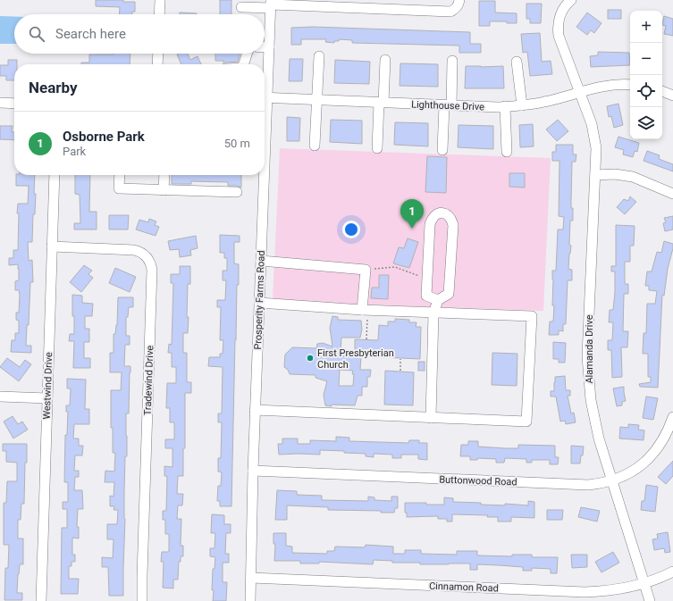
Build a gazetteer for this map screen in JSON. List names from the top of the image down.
{
  "streets": {
    "street": [
      "Lighthouse Drive",
      "Prosperity Farms Road",
      "Alamanda Drive",
      "Tradewind Drive",
      "Westwind Drive",
      "Buttonwood Road",
      "Cinnamon Road"
    ]
  },
  "crossings": [
    ["Lighthouse Drive", "Alamanda Drive"],
    ["Prosperity Farms Road", "Buttonwood Road"],
    ["Prosperity Farms Road", "Cinnamon Road"],
    ["Alamanda Drive", "Buttonwood Road"],
    ["Alamanda Drive", "Cinnamon Road"],
    ["Tradewind Drive", "Westwind Drive"]
  ],
  "places": ["First Presbyterian Church"],
  "page": {
    "map_buttons": ["+", "−"],
    "search": "Search here",
    "heading": "Nearby",
    "list": [
      {
        "mark": "1",
        "name": "Osborne Park",
        "note": "Park",
        "value": "50 m"
      }
    ],
    "pins": "1"
  }
}
